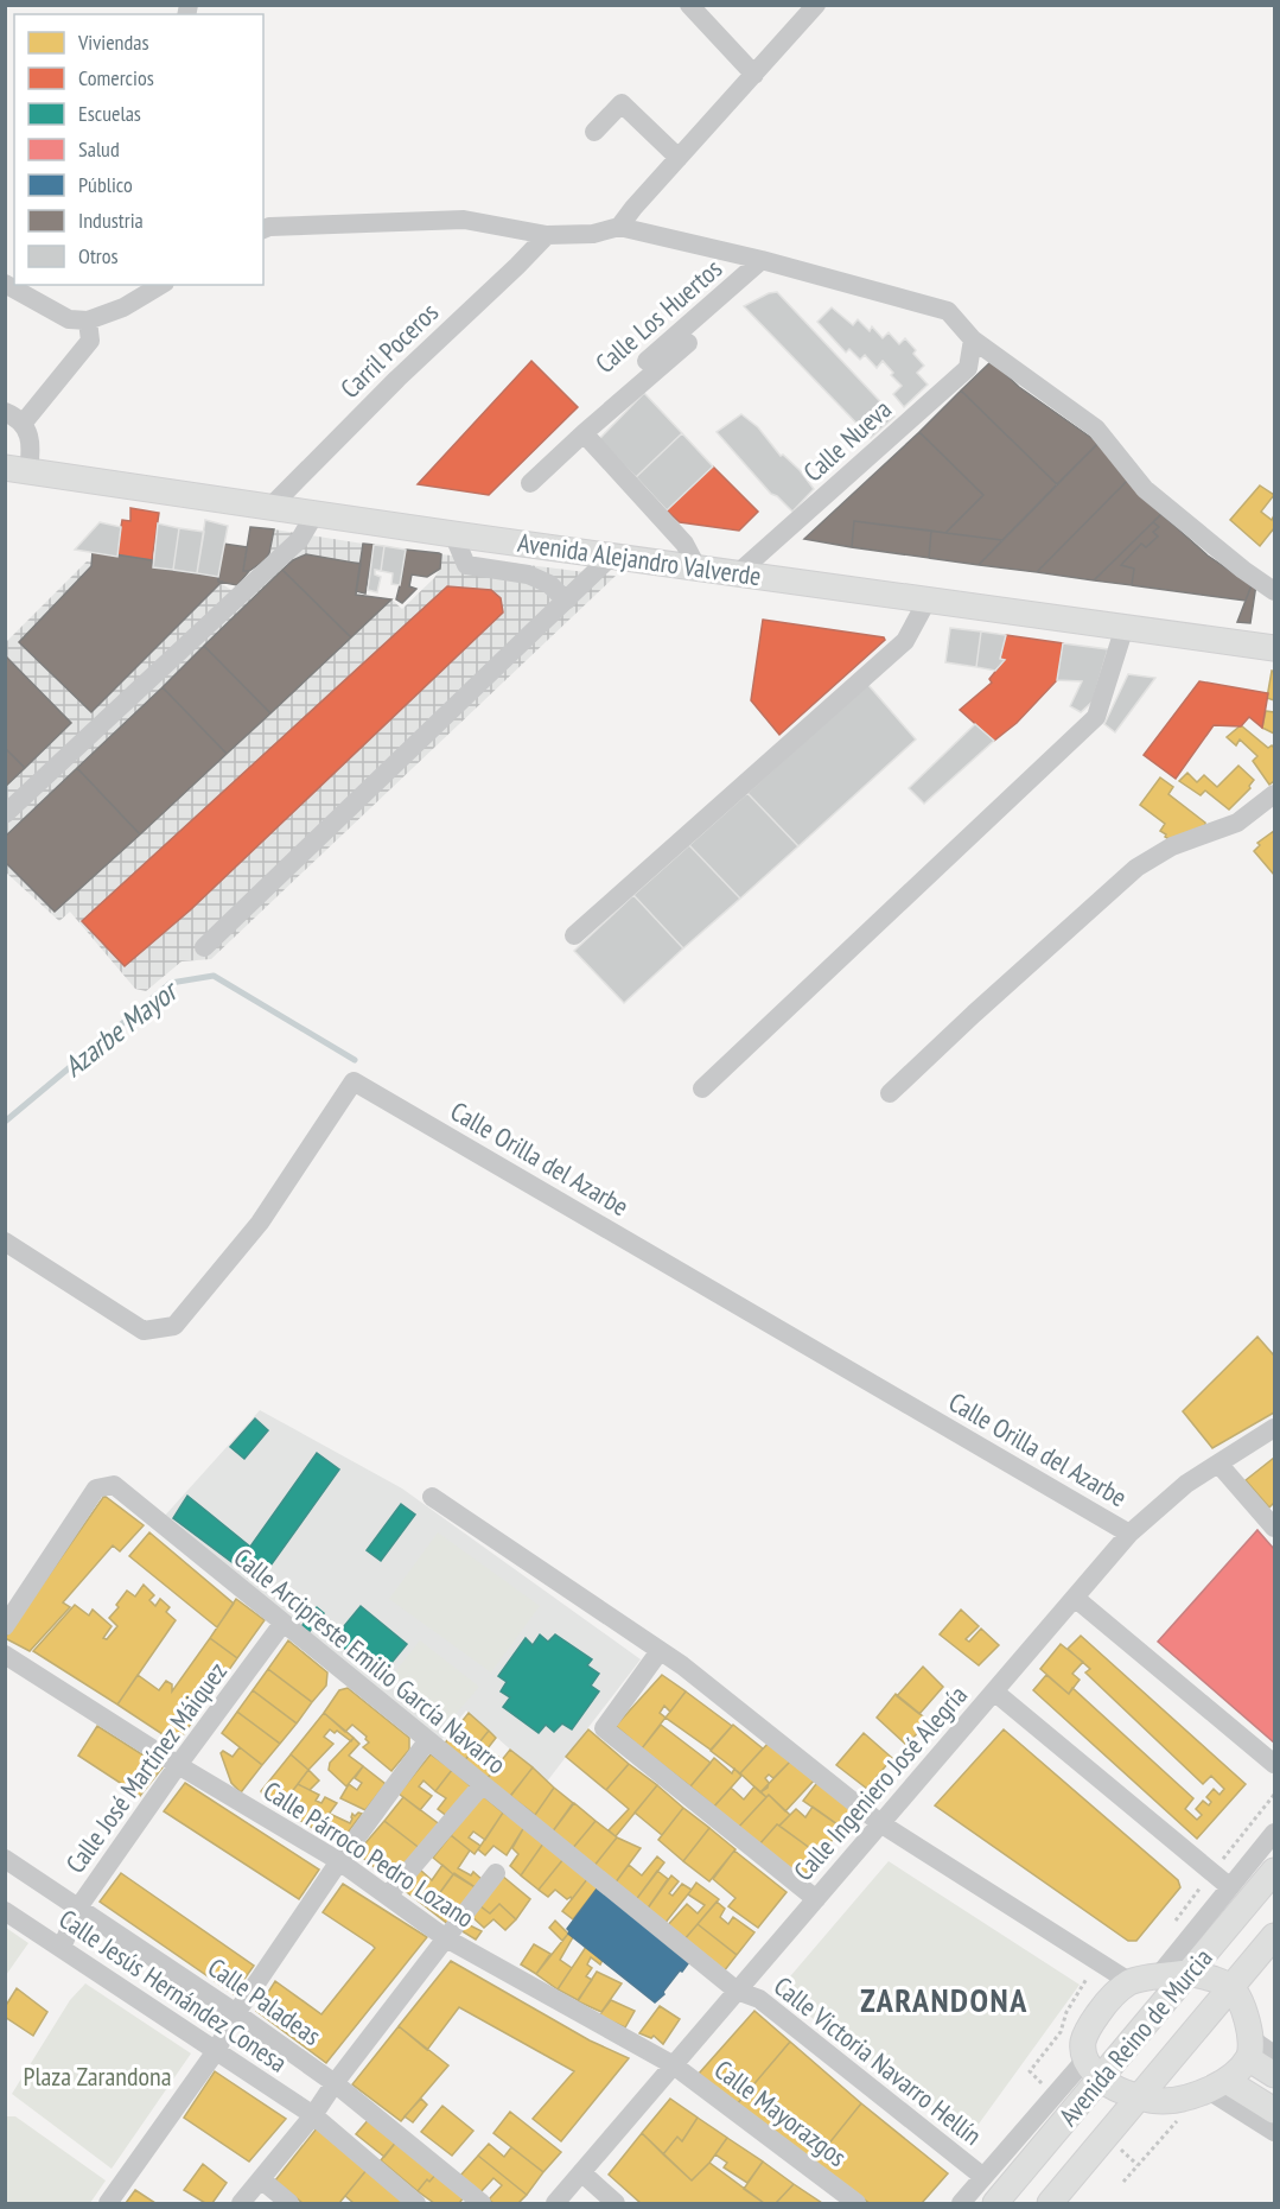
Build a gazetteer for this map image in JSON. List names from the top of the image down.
{
  "streets": {
    "main road": ["Avenida Alejandro Valverde", "Avenida Reino de Murcia"],
    "street": [
      "Calle Los Huertos",
      "Carril Poceros",
      "Calle Nueva",
      "Calle Orilla del Azarbe",
      "Calle Arcipreste Emilio García Navarro",
      "Calle José Martínez Máiquez",
      "Calle Ingeniero José Alegría",
      "Calle Párroco Pedro Lozano",
      "Calle Jesús Hernández Conesa",
      "Calle Paladeas",
      "Calle Victoria Navarro Hellín",
      "Calle Mayorazgos"
    ]
  },
  "crossings": [
    ["Carril Poceros", "Avenida Alejandro Valverde"],
    ["Calle Nueva", "Avenida Alejandro Valverde"],
    ["Calle Orilla del Azarbe", "Calle Ingeniero José Alegría"],
    ["Calle Arcipreste Emilio García Navarro", "Calle José Martínez Máiquez"],
    ["Calle Arcipreste Emilio García Navarro", "Calle Ingeniero José Alegría"],
    ["Calle Arcipreste Emilio García Navarro", "Calle Victoria Navarro Hellín"],
    ["Calle José Martínez Máiquez", "Calle Párroco Pedro Lozano"],
    ["Calle José Martínez Máiquez", "Calle Jesús Hernández Conesa"],
    ["Calle José Martínez Máiquez", "Calle Paladeas"],
    ["Calle Ingeniero José Alegría", "Calle Párroco Pedro Lozano"],
    ["Calle Ingeniero José Alegría", "Calle Victoria Navarro Hellín"],
    ["Calle Ingeniero José Alegría", "Calle Mayorazgos"],
    ["Calle Párroco Pedro Lozano", "Calle Mayorazgos"]
  ],
  "districts": ["ZARANDONA"],
  "water": ["Azarbe Mayor"],
  "parks": ["Plaza Zarandona"],
  "legend": [
    "Viviendas",
    "Comercios",
    "Escuelas",
    "Salud",
    "Público",
    "Industria",
    "Otros"
  ]
}
